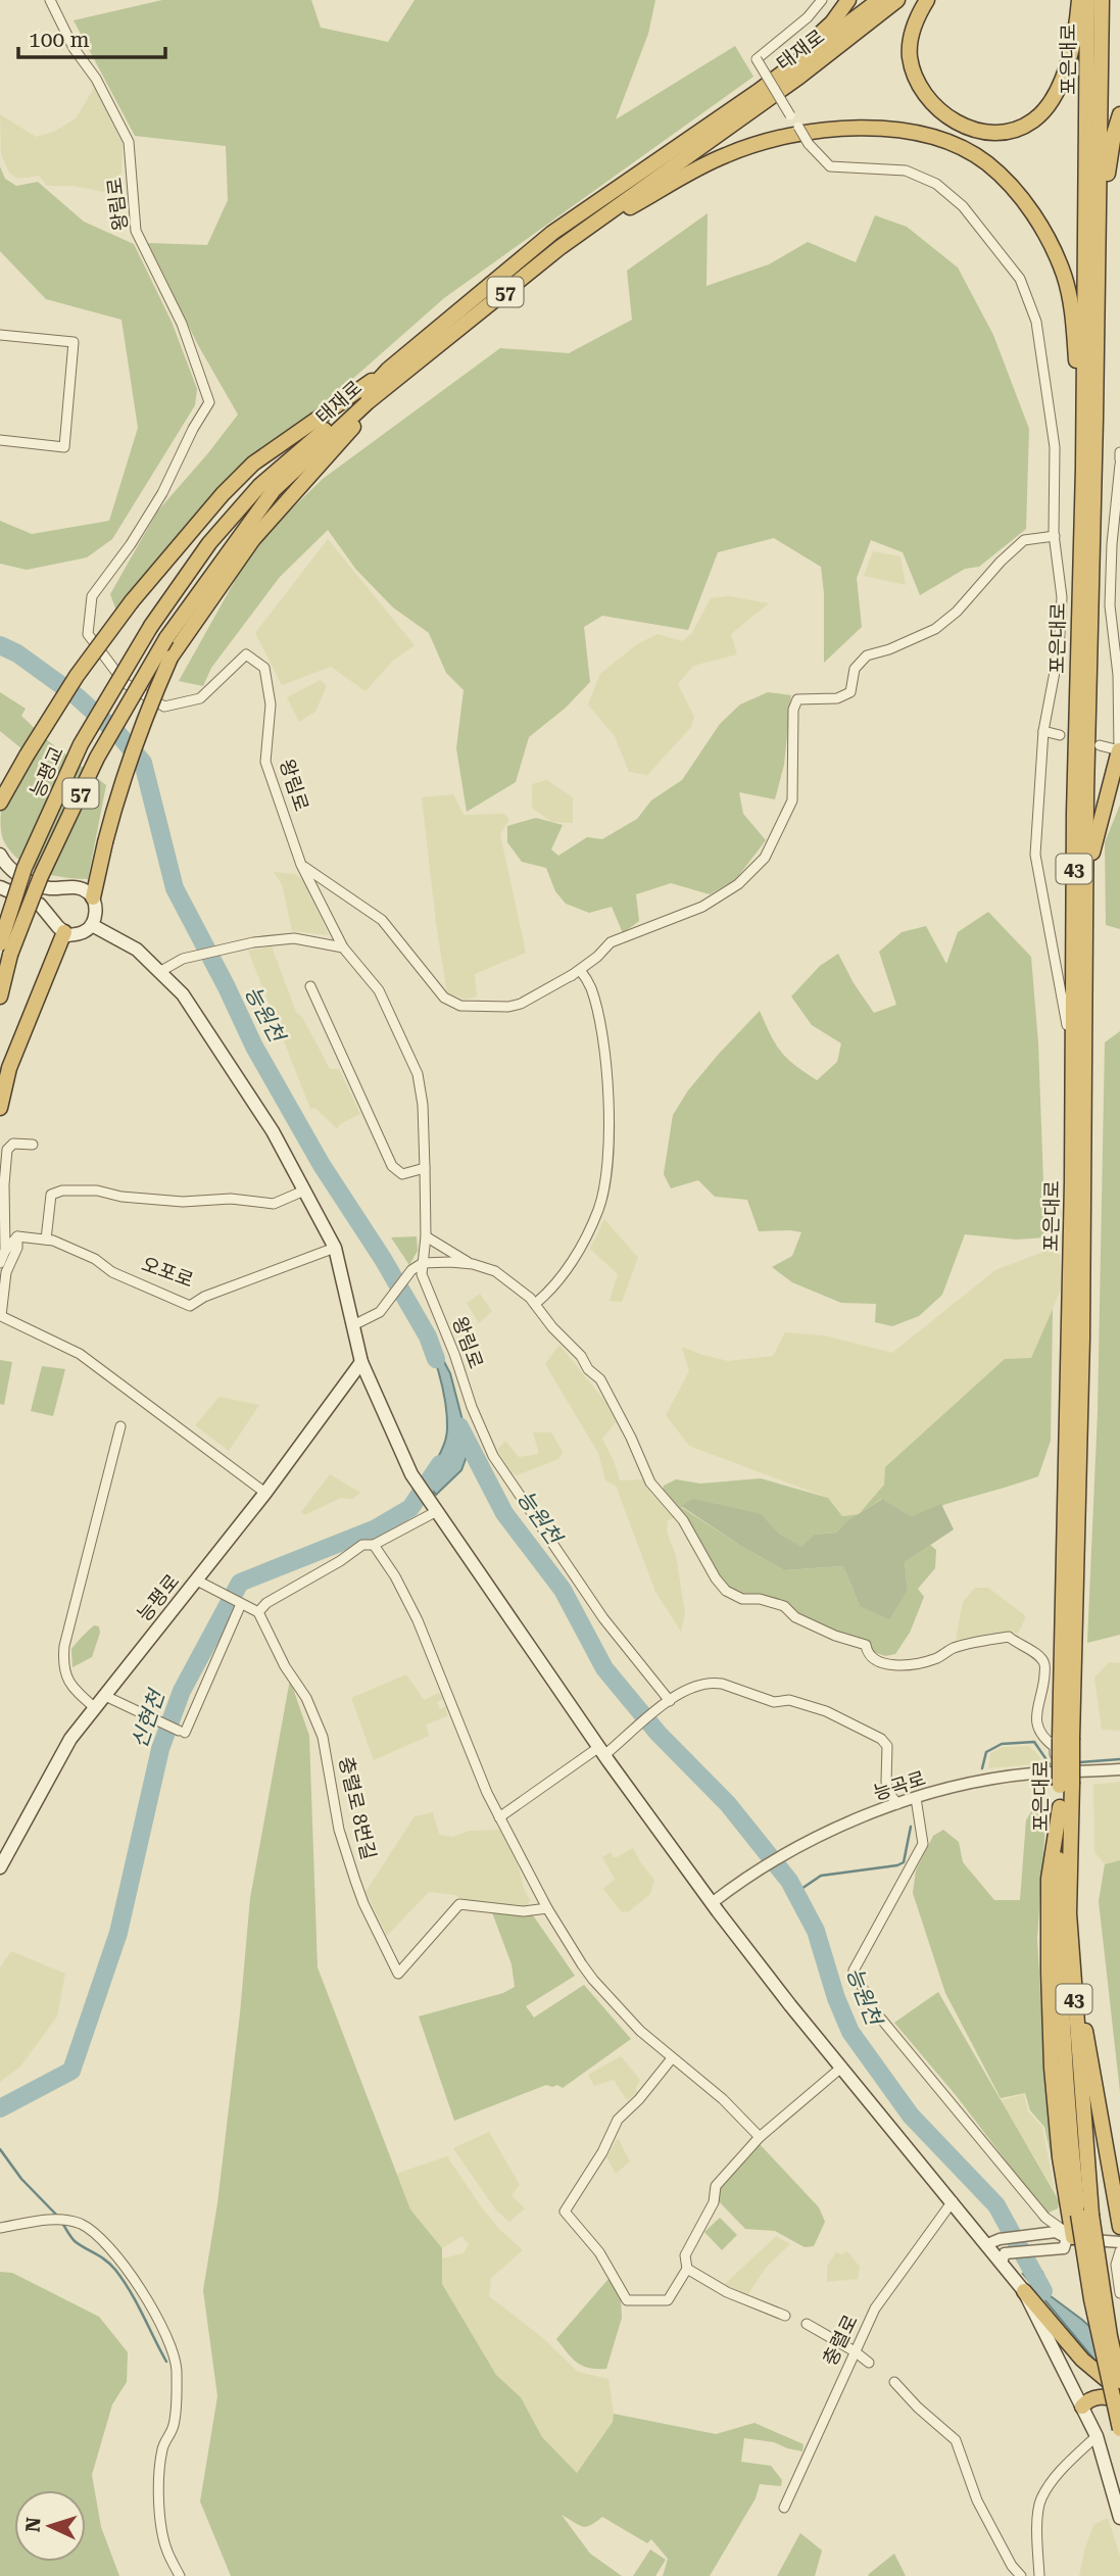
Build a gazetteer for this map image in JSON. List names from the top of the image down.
{
  "streets": {
    "highway": [
      "태재로",
      "포은대로",
      "57",
      "능평교",
      "43"
    ],
    "main road": ["능평로"],
    "street": [
      "왕림로",
      "오포로",
      "능곡로",
      "충렬로 8번길",
      "충렬로"
    ]
  },
  "crossings": [
    ["태재로", "57"],
    ["태재로", "능평교"],
    ["포은대로", "43"],
    ["포은대로", "능곡로"],
    ["43", "능곡로"]
  ],
  "water": ["능원천", "신현천"],
  "scale_bar": "100 m",
  "north": "left"
}
